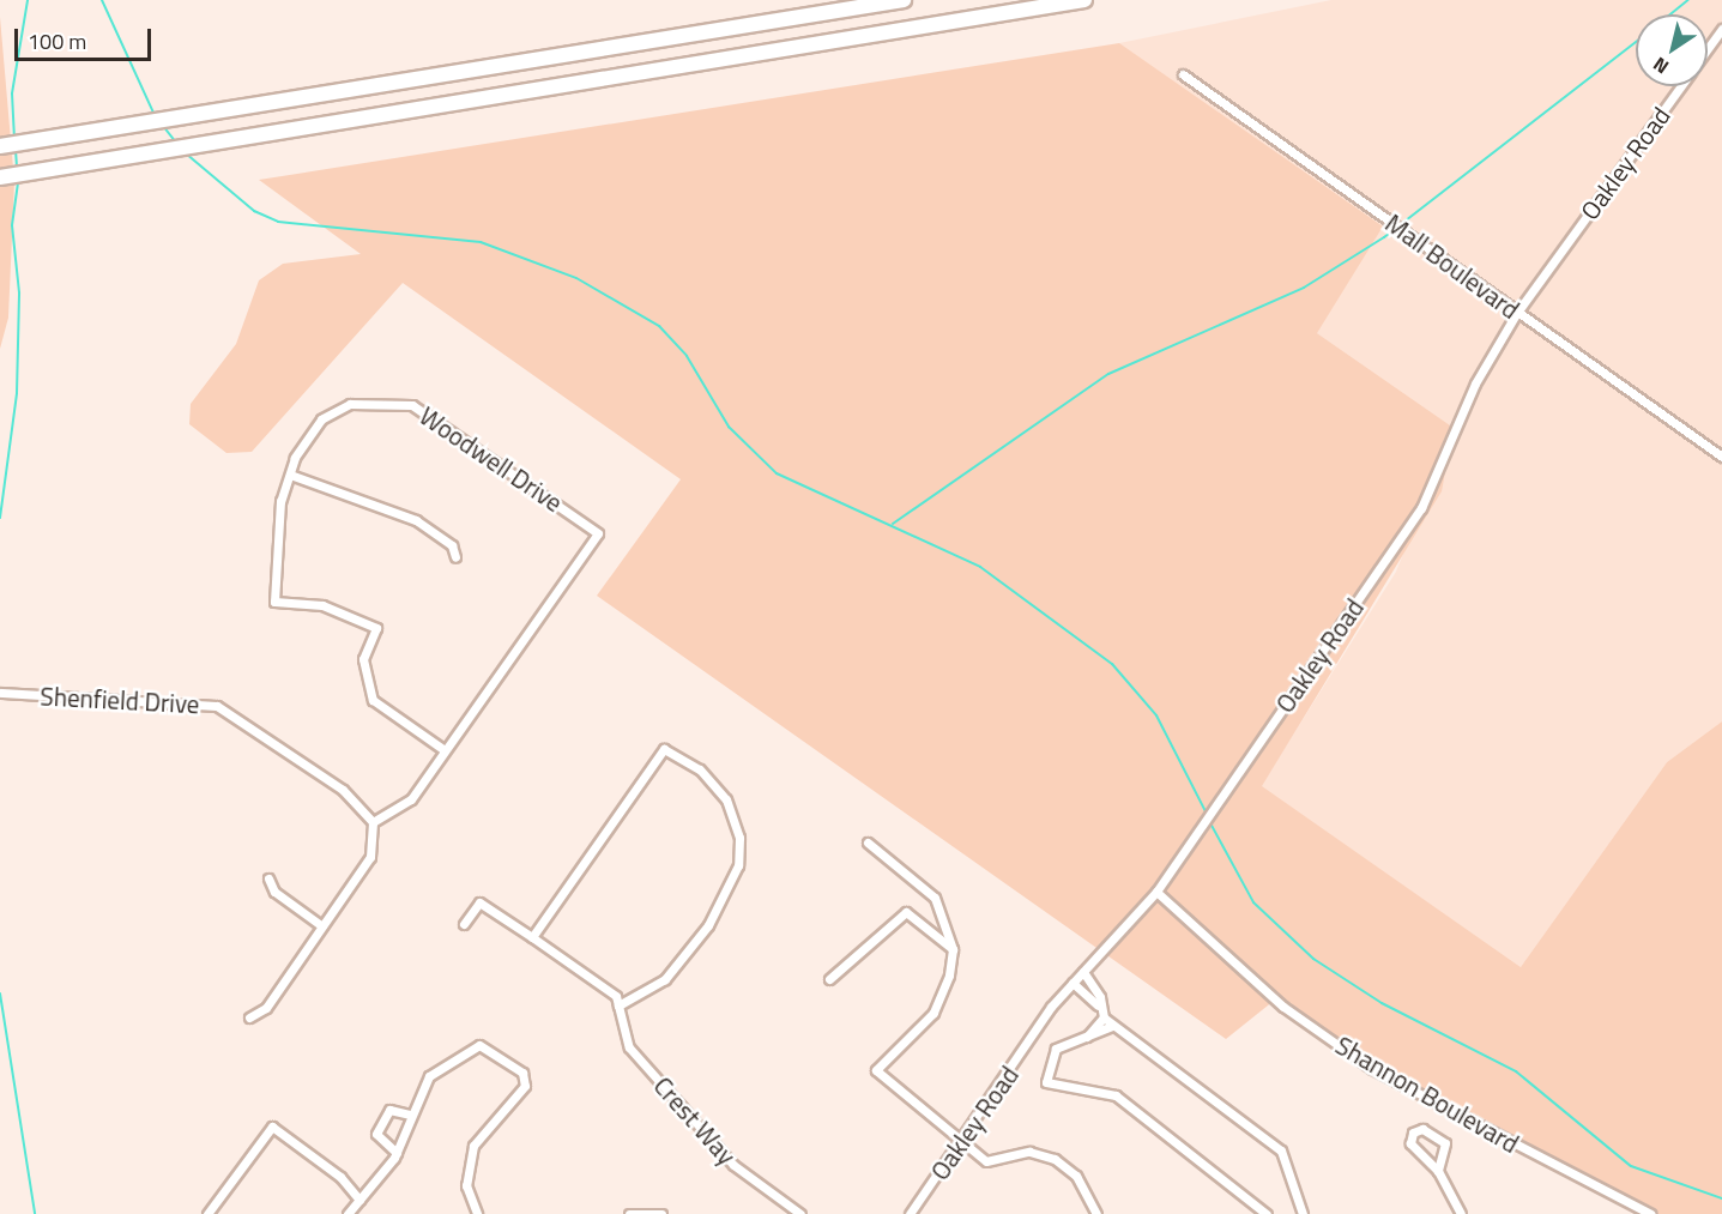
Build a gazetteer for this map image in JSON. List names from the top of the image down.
{
  "streets": {
    "street": [
      "Oakley Road",
      "Mall Boulevard",
      "Woodwell Drive",
      "Shenfield Drive",
      "Shannon Boulevard",
      "Crest Way"
    ]
  },
  "crossings": [
    ["Oakley Road", "Mall Boulevard"],
    ["Oakley Road", "Shannon Boulevard"],
    ["Woodwell Drive", "Shenfield Drive"]
  ],
  "scale_bar": "100 m",
  "north": "bottom left"
}
